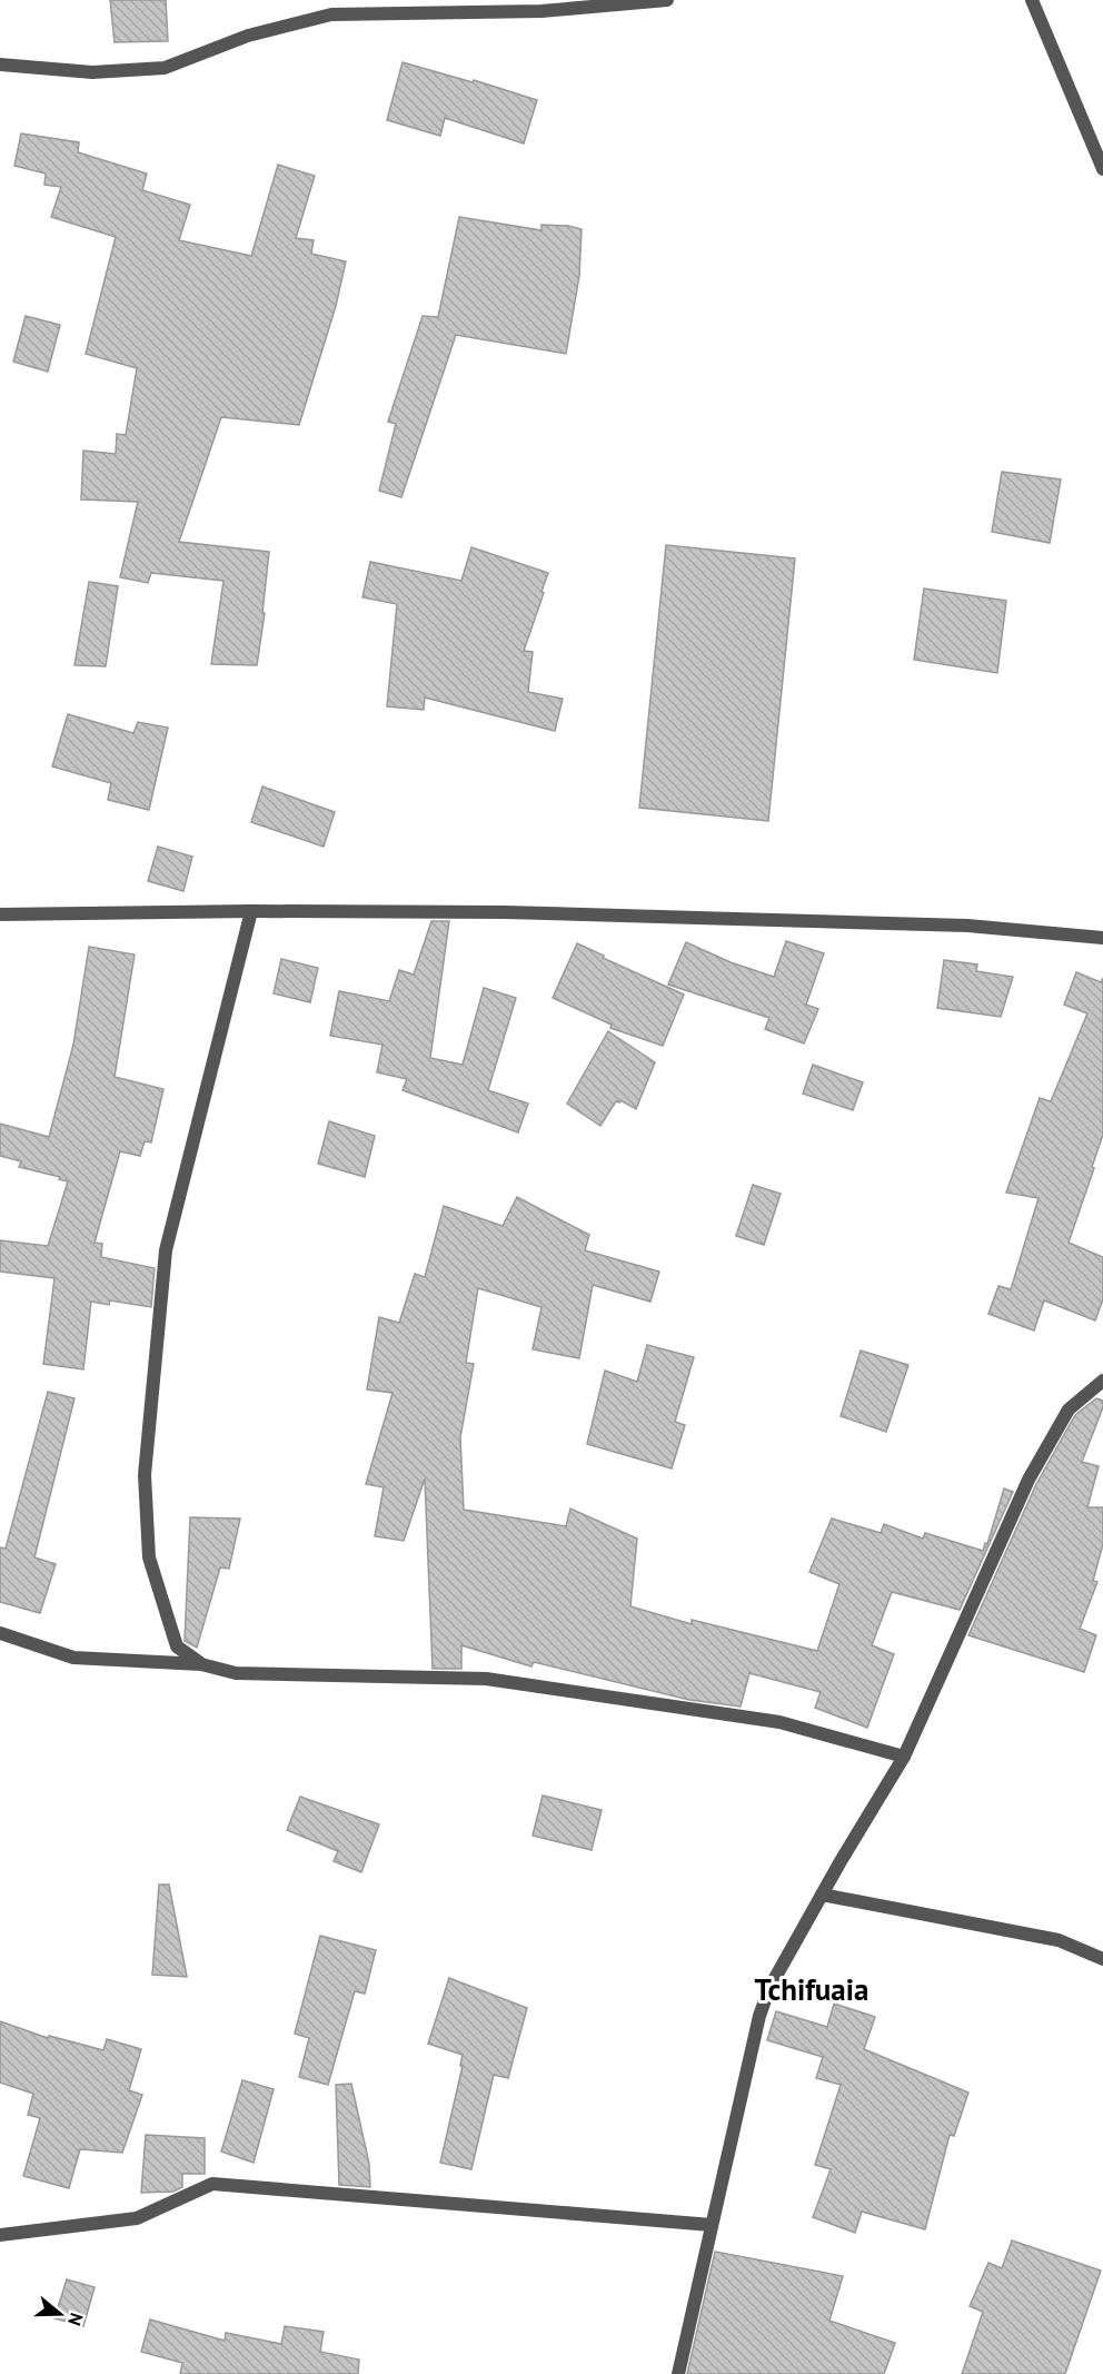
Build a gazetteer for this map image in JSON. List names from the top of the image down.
{
  "districts": ["Tchifuaia"],
  "north": "right"
}
